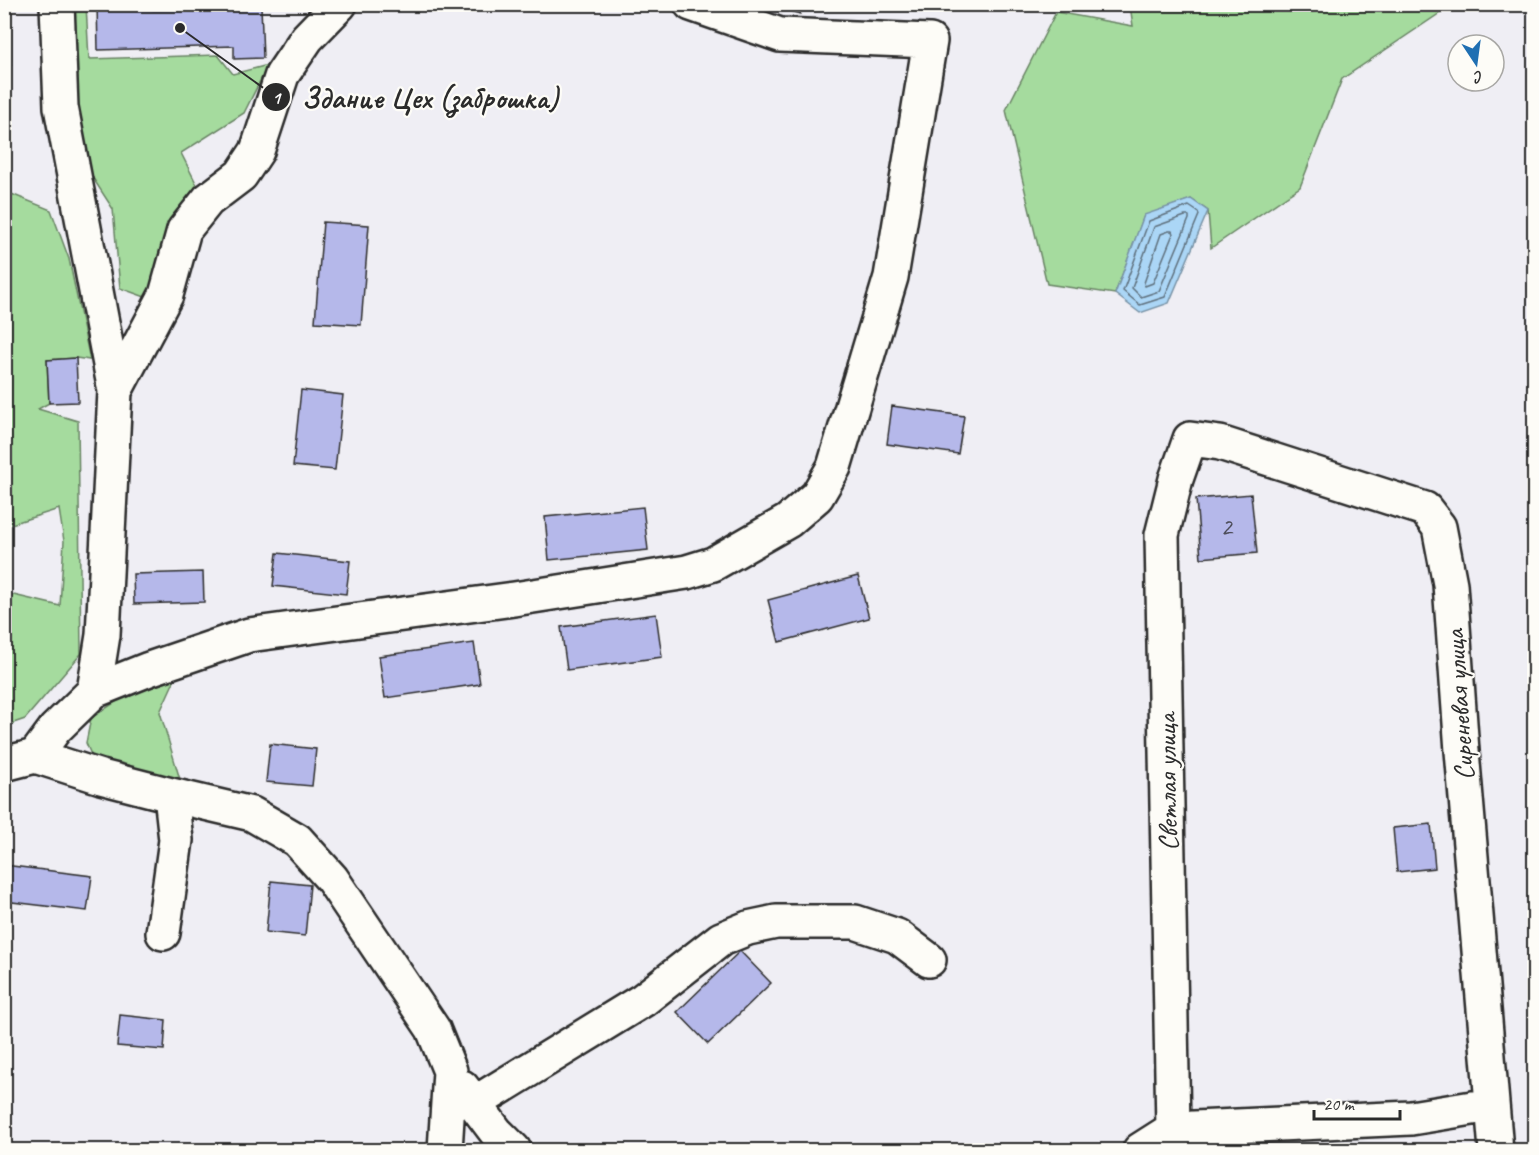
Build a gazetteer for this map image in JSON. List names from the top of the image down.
{
  "streets": {
    "street": ["Сиреневая улица", "Светлая улица"]
  },
  "crossings": [
    ["Сиреневая улица", "Светлая улица"]
  ],
  "places": ["Здание Цех (заброшка)"],
  "house_numbers": ["2"],
  "scale_bar": "20 m",
  "north": "bottom"
}
